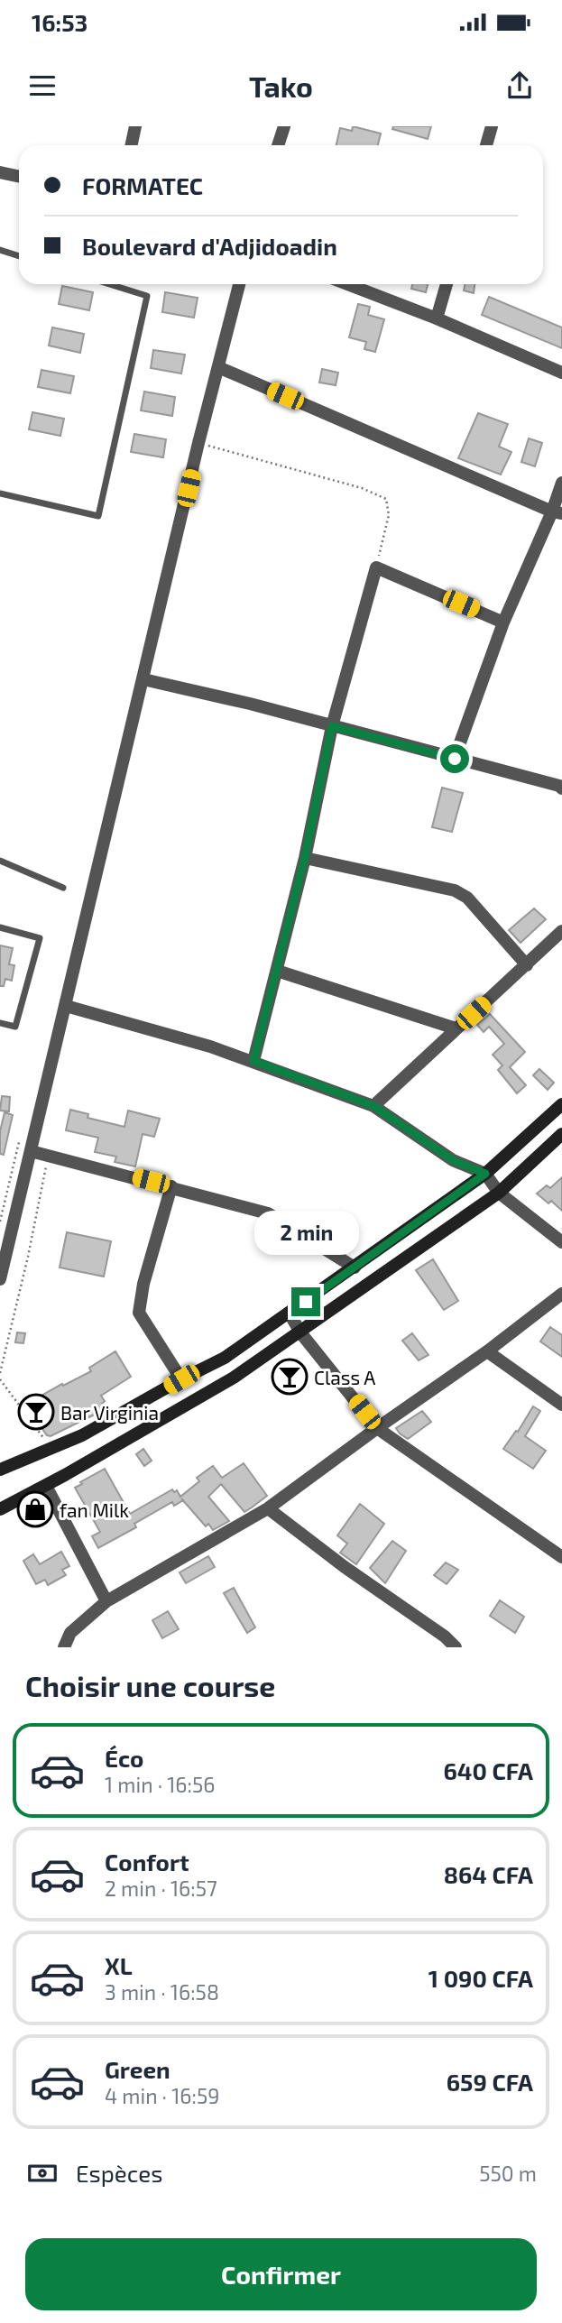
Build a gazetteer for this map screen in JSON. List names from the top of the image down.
{
  "places": {
    "bar": ["Class A", "Bar Virginia"],
    "shop": ["fan Milk"]
  },
  "page": {
    "status": "16:53",
    "header": "Tako",
    "banner": ["FORMATEC", "Boulevard d'Adjidoadin"],
    "bubble": "2 min",
    "heading": "Choisir une course",
    "list": [
      {
        "name": "Éco",
        "note": "1 min · 16:56",
        "value": "640 CFA"
      },
      {
        "name": "Confort",
        "note": "2 min · 16:57",
        "value": "864 CFA"
      },
      {
        "name": "XL",
        "note": "3 min · 16:58",
        "value": "1 090 CFA"
      },
      {
        "name": "Green",
        "note": "4 min · 16:59",
        "value": "659 CFA"
      }
    ],
    "pay": ["Espèces", "550 m"],
    "buttons": "Confirmer"
  }
}
